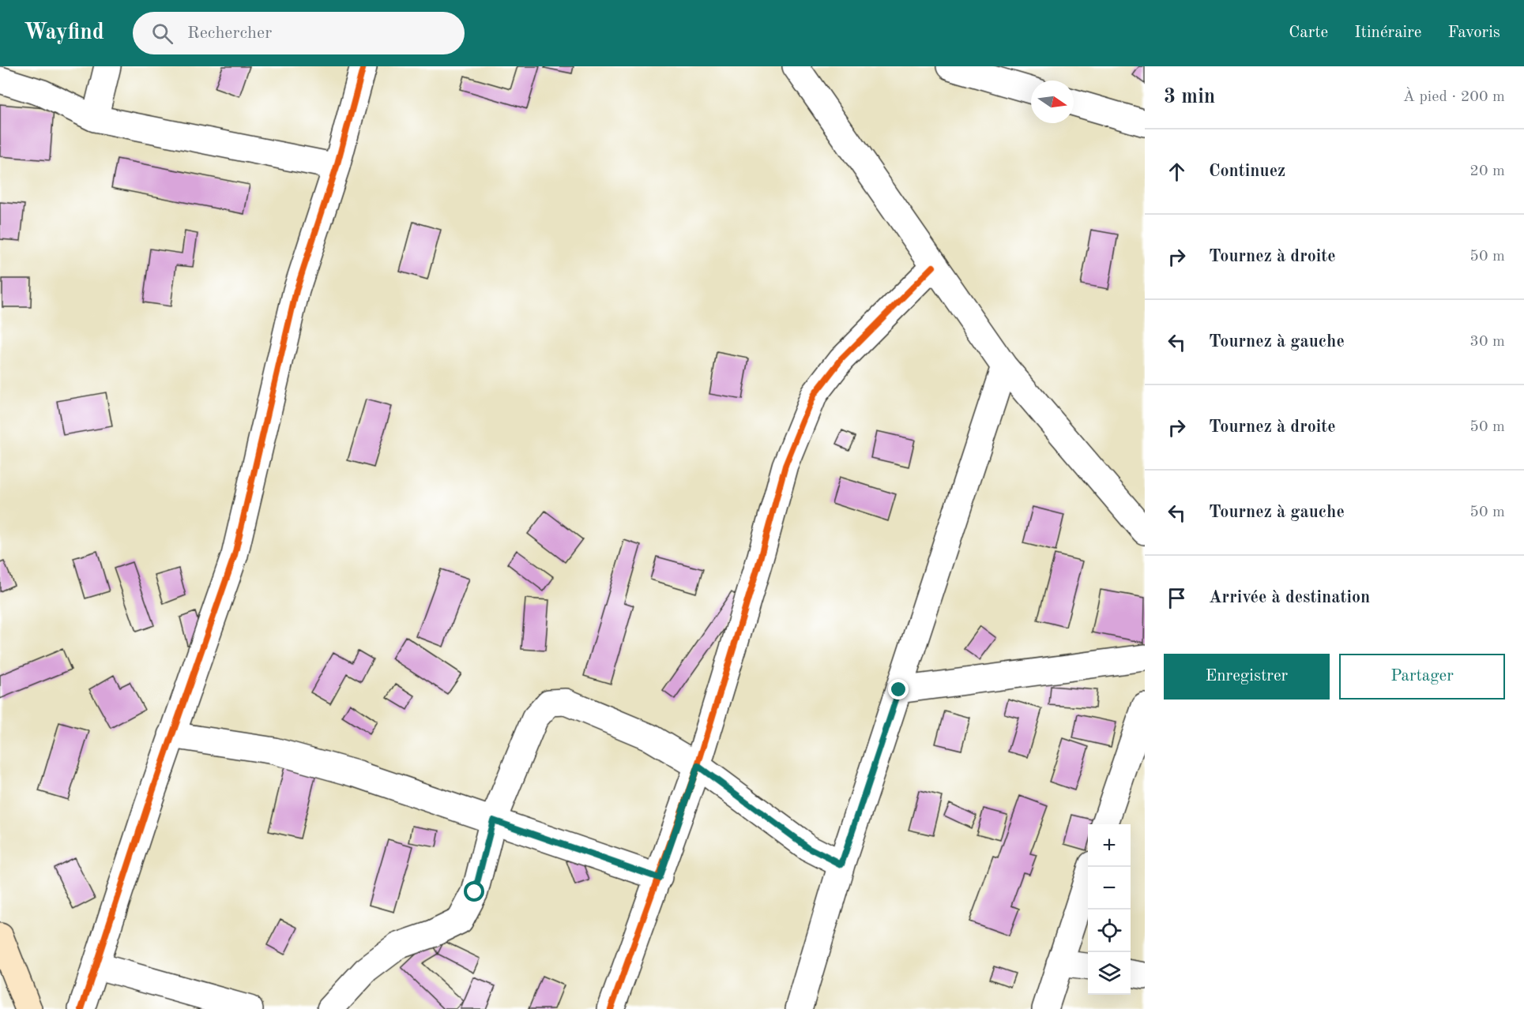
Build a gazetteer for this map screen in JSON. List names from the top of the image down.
{
  "north": "right",
  "page": {
    "header": "Wayfind",
    "search": "Rechercher",
    "nav": ["Carte", "Itinéraire", "Favoris"],
    "heading": ["3 min", "À pied · 200 m"],
    "list": [
      ["Continuez", "20 m"],
      ["Tournez à droite", "50 m"],
      ["Tournez à gauche", "30 m"],
      ["Tournez à droite", "50 m"],
      ["Tournez à gauche", "50 m"],
      "Arrivée à destination"
    ],
    "buttons": ["Enregistrer", "Partager"],
    "map_buttons": ["+", "−"]
  }
}
